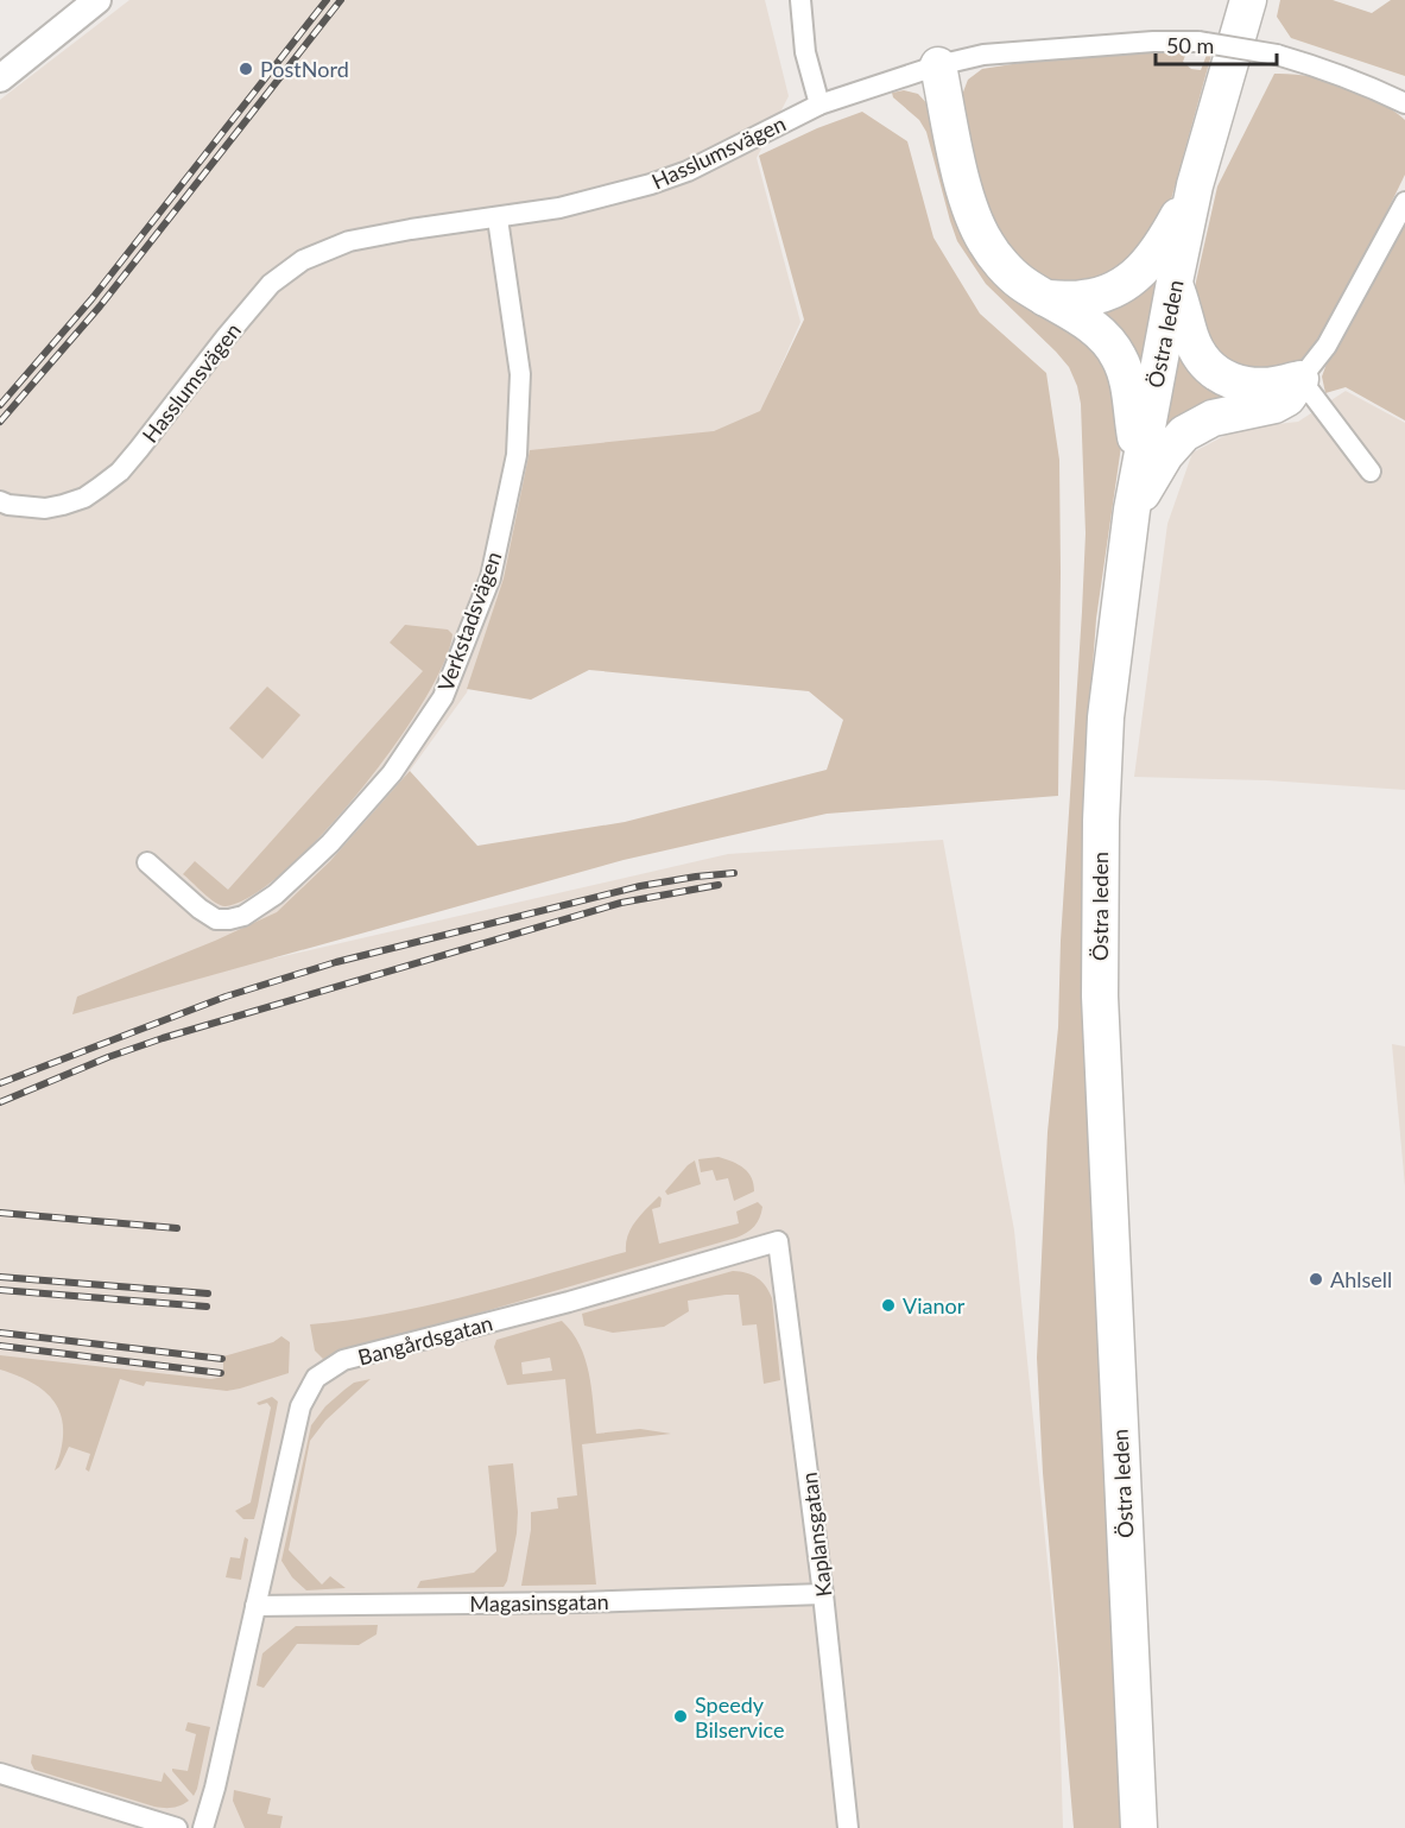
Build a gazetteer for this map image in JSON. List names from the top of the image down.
{
  "streets": {
    "highway": ["Östra leden"],
    "street": [
      "Hasslumsvägen",
      "Verkstadsvägen",
      "Bangårdsgatan",
      "Kaplansgatan",
      "Magasinsgatan"
    ]
  },
  "crossings": [
    ["Hasslumsvägen", "Verkstadsvägen"],
    ["Bangårdsgatan", "Kaplansgatan"],
    ["Bangårdsgatan", "Magasinsgatan"],
    ["Kaplansgatan", "Magasinsgatan"]
  ],
  "places": [
    "PostNord",
    "Ahlsell",
    "Vianor",
    "Speedy Bilservice"
  ],
  "scale_bar": "50 m"
}
